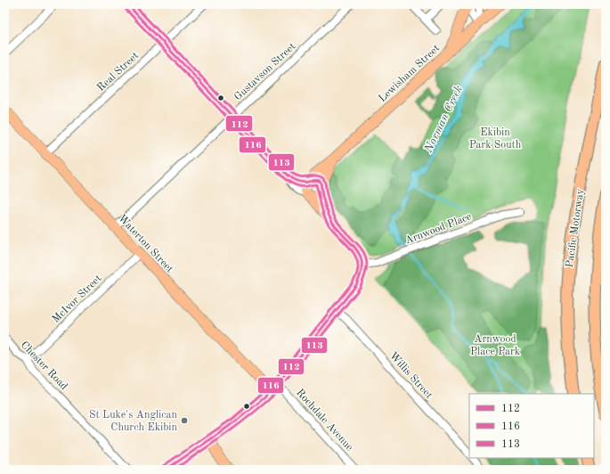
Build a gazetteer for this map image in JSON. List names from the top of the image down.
{
  "streets": {
    "highway": ["Pacific Motorway"],
    "main road": ["Lewisham Street", "Waterton Street"],
    "street": [
      "Real Street",
      "Gustavson Street",
      "Arnwood Place",
      "McIvor Street",
      "Chester Road",
      "Willis Street",
      "Rochdale Avenue"
    ]
  },
  "crossings": [
    ["Real Street", "Waterton Street"],
    ["Gustavson Street", "Waterton Street"],
    ["Waterton Street", "McIvor Street"],
    ["Waterton Street", "Rochdale Avenue"],
    ["McIvor Street", "Chester Road"]
  ],
  "water": ["Norman Creek"],
  "parks": ["Ekibin Park South", "Arnwood Place Park"],
  "places": ["St Luke's Anglican Church Ekibin"],
  "lines": ["transit line 112", "transit line 113", "transit line 116"],
  "legend": ["112", "116", "113"]
}
